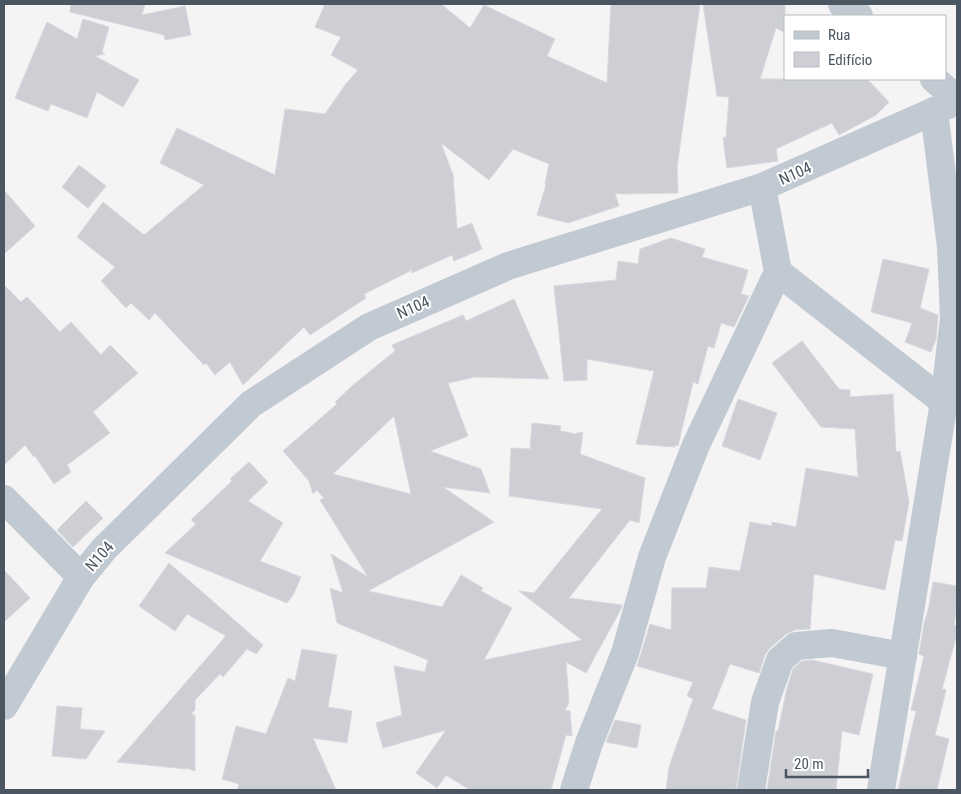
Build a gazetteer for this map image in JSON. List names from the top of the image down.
{
  "streets": {
    "street": ["N104"]
  },
  "legend": ["Rua", "Edifício"],
  "scale_bar": "20 m"
}
